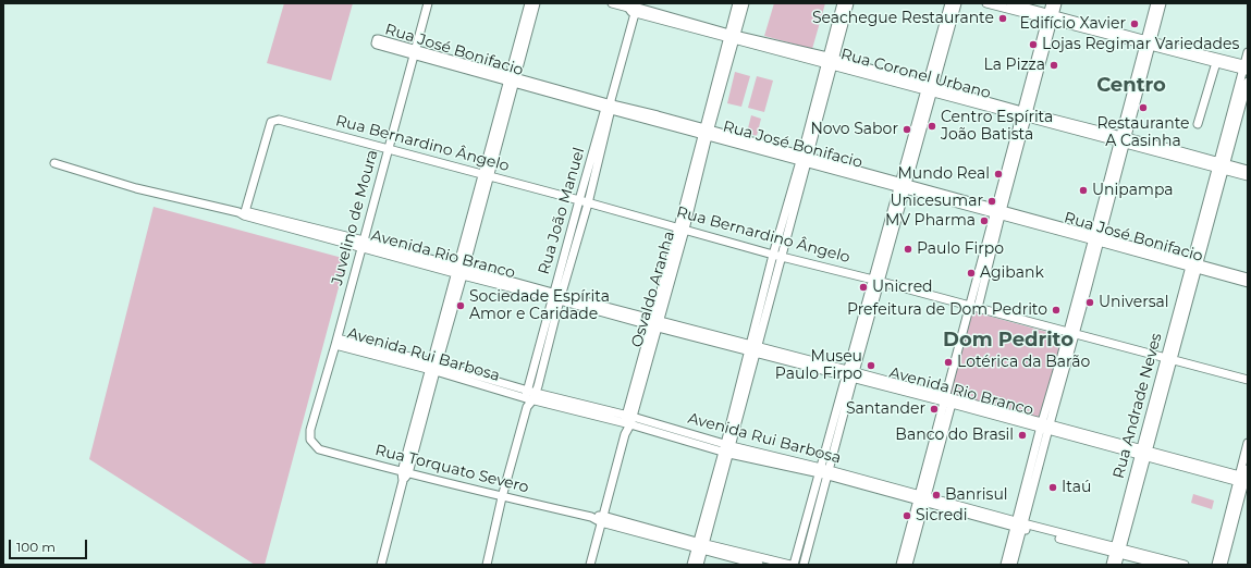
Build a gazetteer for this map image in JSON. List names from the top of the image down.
{
  "streets": {
    "street": [
      "Rua José Bonifacio",
      "Rua Coronel Urbano",
      "Rua Bernardino Ângelo",
      "Rua João Manuel",
      "Juvelino de Moura",
      "Avenida Rio Branco",
      "Osvaldo Aranha",
      "Avenida Rui Barbosa",
      "Rua Andrade Neves",
      "Rua Torquato Severo"
    ]
  },
  "crossings": [
    ["Rua José Bonifacio", "Rua João Manuel"],
    ["Rua José Bonifacio", "Juvelino de Moura"],
    ["Rua José Bonifacio", "Osvaldo Aranha"],
    ["Rua José Bonifacio", "Rua Andrade Neves"],
    ["Rua Coronel Urbano", "Rua João Manuel"],
    ["Rua Coronel Urbano", "Osvaldo Aranha"],
    ["Rua Coronel Urbano", "Rua Andrade Neves"],
    ["Rua Bernardino Ângelo", "Rua João Manuel"],
    ["Rua Bernardino Ângelo", "Juvelino de Moura"],
    ["Rua Bernardino Ângelo", "Avenida Rio Branco"],
    ["Rua Bernardino Ângelo", "Osvaldo Aranha"],
    ["Rua Bernardino Ângelo", "Rua Andrade Neves"],
    ["Rua João Manuel", "Avenida Rio Branco"],
    ["Rua João Manuel", "Avenida Rui Barbosa"],
    ["Rua João Manuel", "Rua Torquato Severo"],
    ["Juvelino de Moura", "Avenida Rio Branco"],
    ["Juvelino de Moura", "Avenida Rui Barbosa"],
    ["Juvelino de Moura", "Rua Torquato Severo"],
    ["Avenida Rio Branco", "Osvaldo Aranha"],
    ["Avenida Rio Branco", "Rua Andrade Neves"],
    ["Osvaldo Aranha", "Avenida Rui Barbosa"],
    ["Osvaldo Aranha", "Rua Torquato Severo"],
    ["Avenida Rui Barbosa", "Rua Andrade Neves"]
  ],
  "districts": ["Centro", "Dom Pedrito"],
  "places": [
    "Seachegue Restaurante",
    "Edifício Xavier",
    "Lojas Regimar Variedades",
    "La Pizza",
    "Restaurante A Casinha",
    "Centro Espírita João Batista",
    "Novo Sabor",
    "Mundo Real",
    "Unipampa",
    "Unicesumar",
    "MV Pharma",
    "Paulo Firpo",
    "Agibank",
    "Unicred",
    "Universal",
    "Sociedade Espírita Amor e Caridade",
    "Prefeitura de Dom Pedrito",
    "Lotérica da Barão",
    "Museu Paulo Firpo",
    "Santander",
    "Banco do Brasil",
    "Itaú",
    "Banrisul",
    "Sicredi"
  ],
  "scale_bar": "100 m"
}
